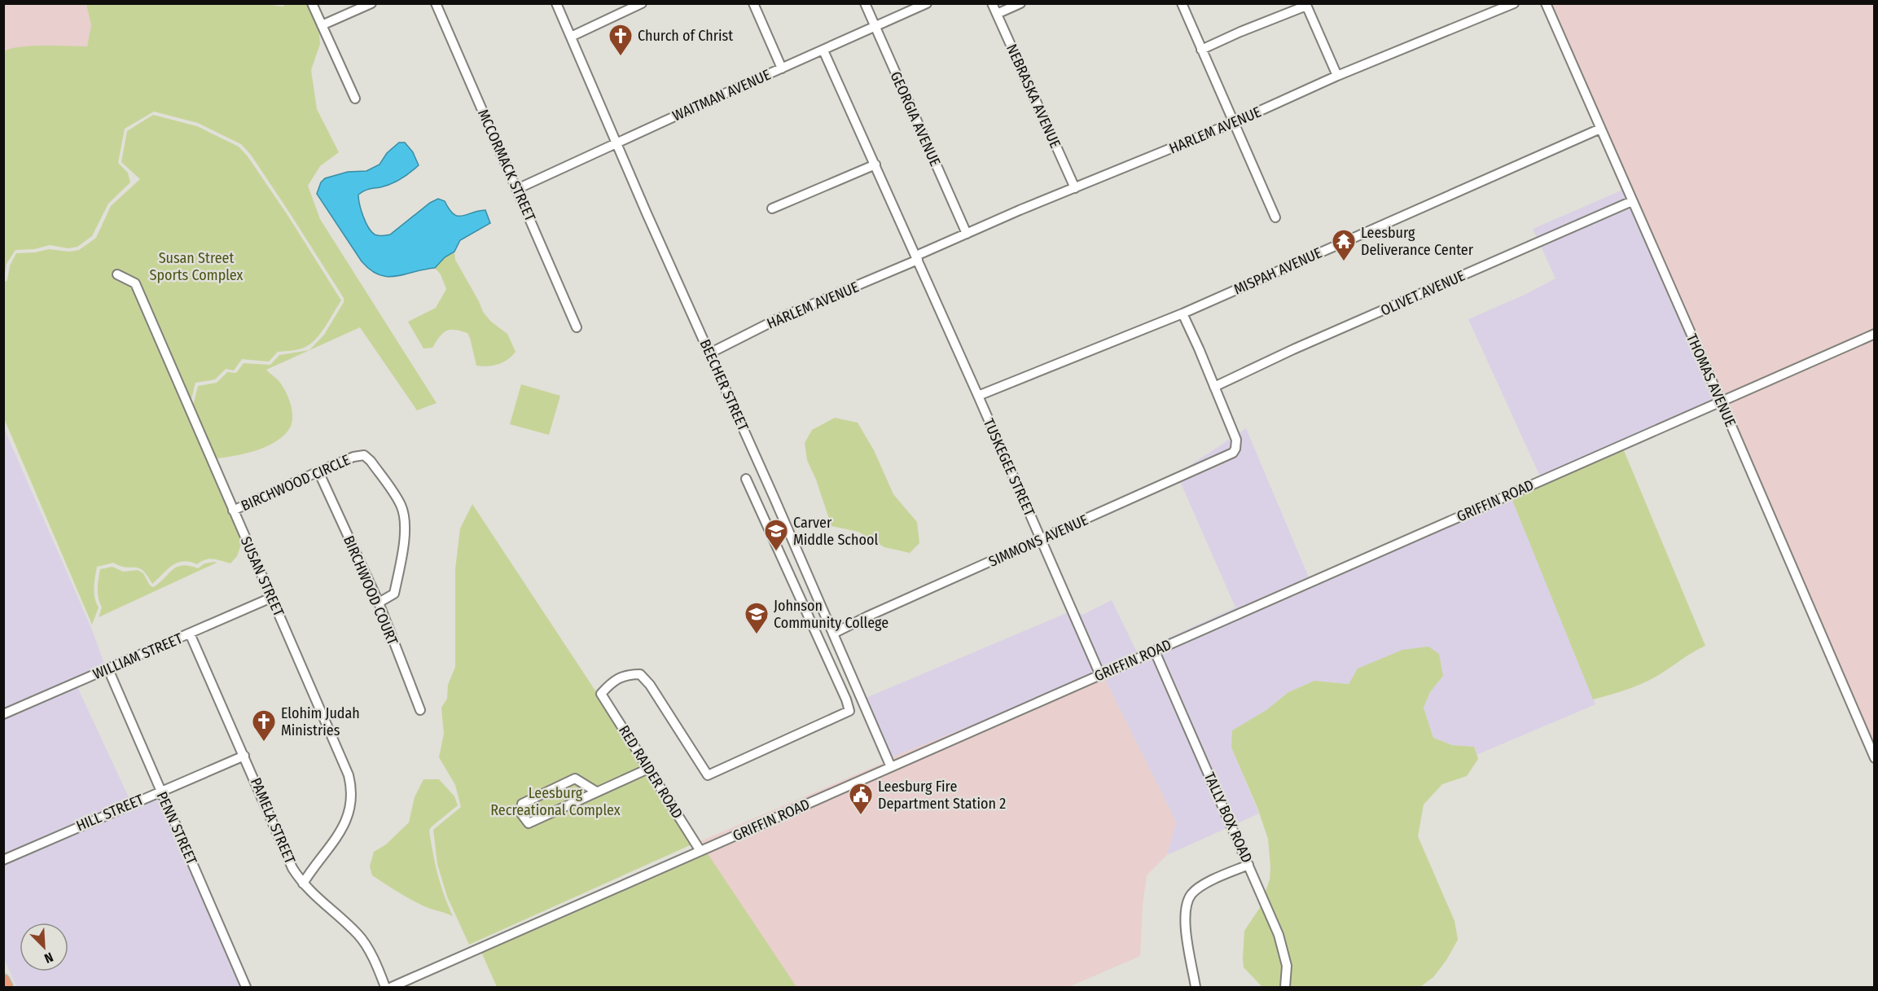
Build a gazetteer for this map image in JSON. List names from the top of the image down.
{
  "streets": {
    "street": [
      "WAITMAN AVENUE",
      "NEBRASKA AVENUE",
      "GEORGIA AVENUE",
      "HARLEM AVENUE",
      "MCCORMACK STREET",
      "MISPAH AVENUE",
      "OLIVET AVENUE",
      "THOMAS AVENUE",
      "BEECHER STREET",
      "TUSKEGEE STREET",
      "BIRCHWOOD CIRCLE",
      "GRIFFIN ROAD",
      "SIMMONS AVENUE",
      "SUSAN STREET",
      "BIRCHWOOD COURT",
      "WILLIAM STREET",
      "RED RAIDER ROAD",
      "HILL STREET",
      "TALLY BOX ROAD",
      "PAMELA STREET",
      "PENN STREET"
    ]
  },
  "crossings": [
    ["WAITMAN AVENUE", "GEORGIA AVENUE"],
    ["WAITMAN AVENUE", "MCCORMACK STREET"],
    ["WAITMAN AVENUE", "BEECHER STREET"],
    ["WAITMAN AVENUE", "TUSKEGEE STREET"],
    ["NEBRASKA AVENUE", "HARLEM AVENUE"],
    ["GEORGIA AVENUE", "HARLEM AVENUE"],
    ["HARLEM AVENUE", "BEECHER STREET"],
    ["HARLEM AVENUE", "TUSKEGEE STREET"],
    ["MISPAH AVENUE", "THOMAS AVENUE"],
    ["MISPAH AVENUE", "TUSKEGEE STREET"],
    ["OLIVET AVENUE", "THOMAS AVENUE"],
    ["OLIVET AVENUE", "SIMMONS AVENUE"],
    ["THOMAS AVENUE", "GRIFFIN ROAD"],
    ["BEECHER STREET", "GRIFFIN ROAD"],
    ["BEECHER STREET", "SIMMONS AVENUE"],
    ["TUSKEGEE STREET", "GRIFFIN ROAD"],
    ["TUSKEGEE STREET", "SIMMONS AVENUE"],
    ["BIRCHWOOD CIRCLE", "SUSAN STREET"],
    ["BIRCHWOOD CIRCLE", "BIRCHWOOD COURT"],
    ["GRIFFIN ROAD", "RED RAIDER ROAD"],
    ["GRIFFIN ROAD", "TALLY BOX ROAD"],
    ["SUSAN STREET", "WILLIAM STREET"],
    ["SUSAN STREET", "PAMELA STREET"],
    ["WILLIAM STREET", "PAMELA STREET"],
    ["WILLIAM STREET", "PENN STREET"],
    ["HILL STREET", "PAMELA STREET"],
    ["HILL STREET", "PENN STREET"]
  ],
  "parks": ["Susan Street Sports Complex", "Leesburg Recreational Complex"],
  "places": {
    "church": ["Church of Christ", "Elohim Judah Ministries"],
    "temple": ["Leesburg Deliverance Center"],
    "school or university": ["Carver Middle School", "Johnson Community College"],
    "public building": ["Leesburg Fire Department Station 2"]
  },
  "north": "bottom right"
}
